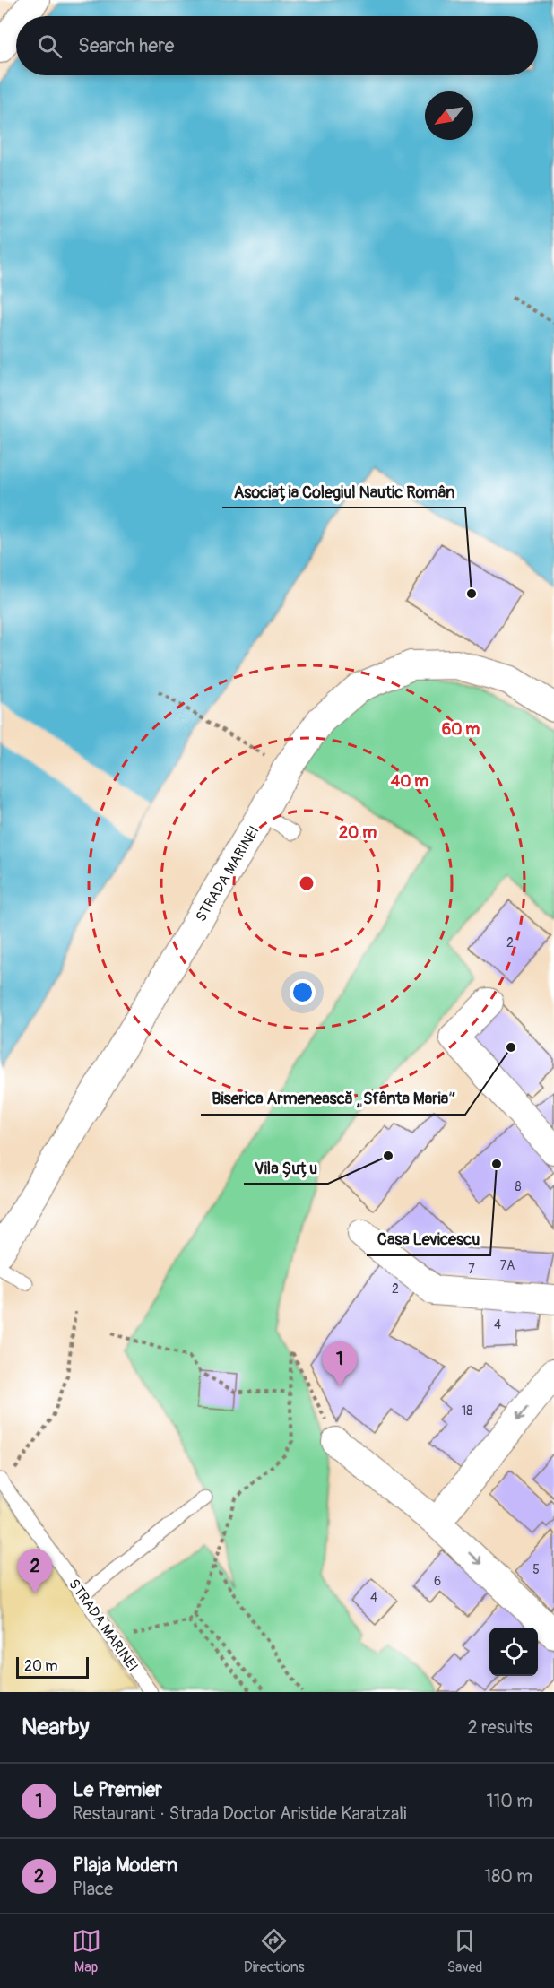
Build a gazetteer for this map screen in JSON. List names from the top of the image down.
{
  "streets": {
    "street": ["STRADA MARINEI"]
  },
  "places": [
    "Asociația Colegiul Nautic Român",
    "Biserica Armenească „Sfânta Maria”",
    "Vila Șuțu",
    "Casa Levicescu"
  ],
  "house_numbers": [
    "2",
    "8",
    "7A",
    "7",
    "2",
    "4",
    "18",
    "5",
    "6",
    "4"
  ],
  "scale_bar": "20 m",
  "north": "bottom left",
  "page": {
    "search": "Search here",
    "pins": ["1", "2"],
    "scale": "20 m",
    "heading": ["Nearby", "2 results"],
    "list": [
      {
        "mark": "1",
        "name": "Le Premier",
        "note": "Restaurant · Strada Doctor Aristide Karatzali",
        "value": "110 m"
      },
      {
        "mark": "2",
        "name": "Plaja Modern",
        "note": "Place",
        "value": "180 m"
      }
    ],
    "nav": ["Map", "Directions", "Saved"]
  },
  "rings": ["60 m", "40 m", "20 m"]
}
